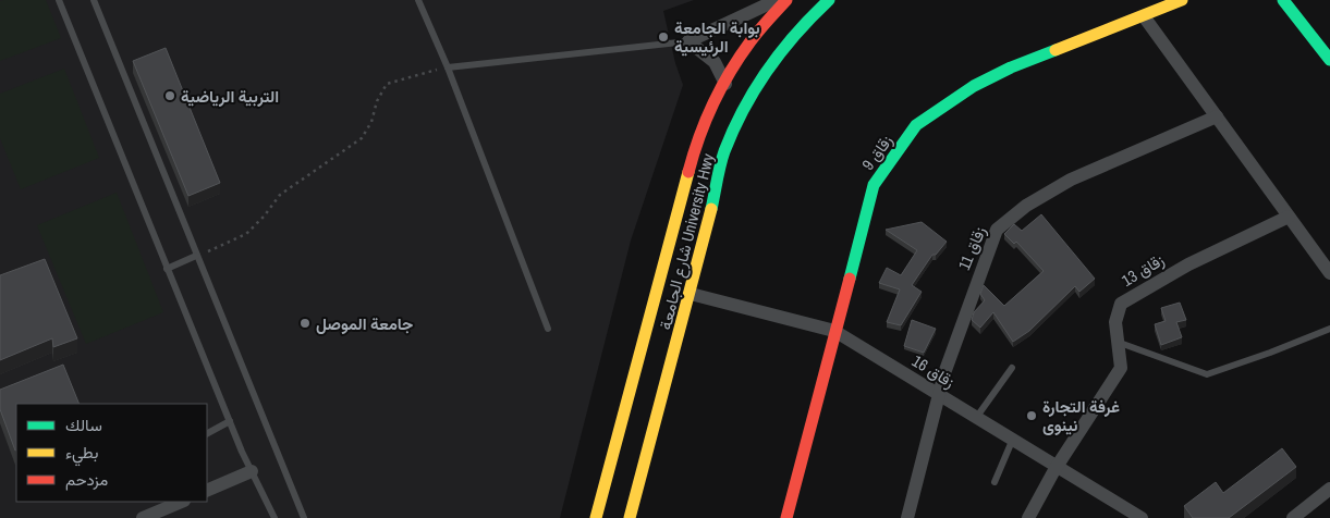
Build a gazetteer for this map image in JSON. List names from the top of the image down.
{
  "streets": {
    "main road": ["زقاق 9", "شارع الجامعة University Hwy"],
    "street": ["زقاق 11", "زقاق 13", "زقاق 16"]
  },
  "crossings": [
    ["زقاق 9", "زقاق 16"],
    ["شارع الجامعة University Hwy", "زقاق 16"],
    ["زقاق 11", "زقاق 16"],
    ["زقاق 13", "زقاق 16"]
  ],
  "places": [
    "بوابة الجامعة الرئيسية",
    "التربية الرياضية",
    "جامعة الموصل",
    "غرفة التجارة نينوى"
  ],
  "legend": ["سالك", "بطيء", "مزدحم"]
}
